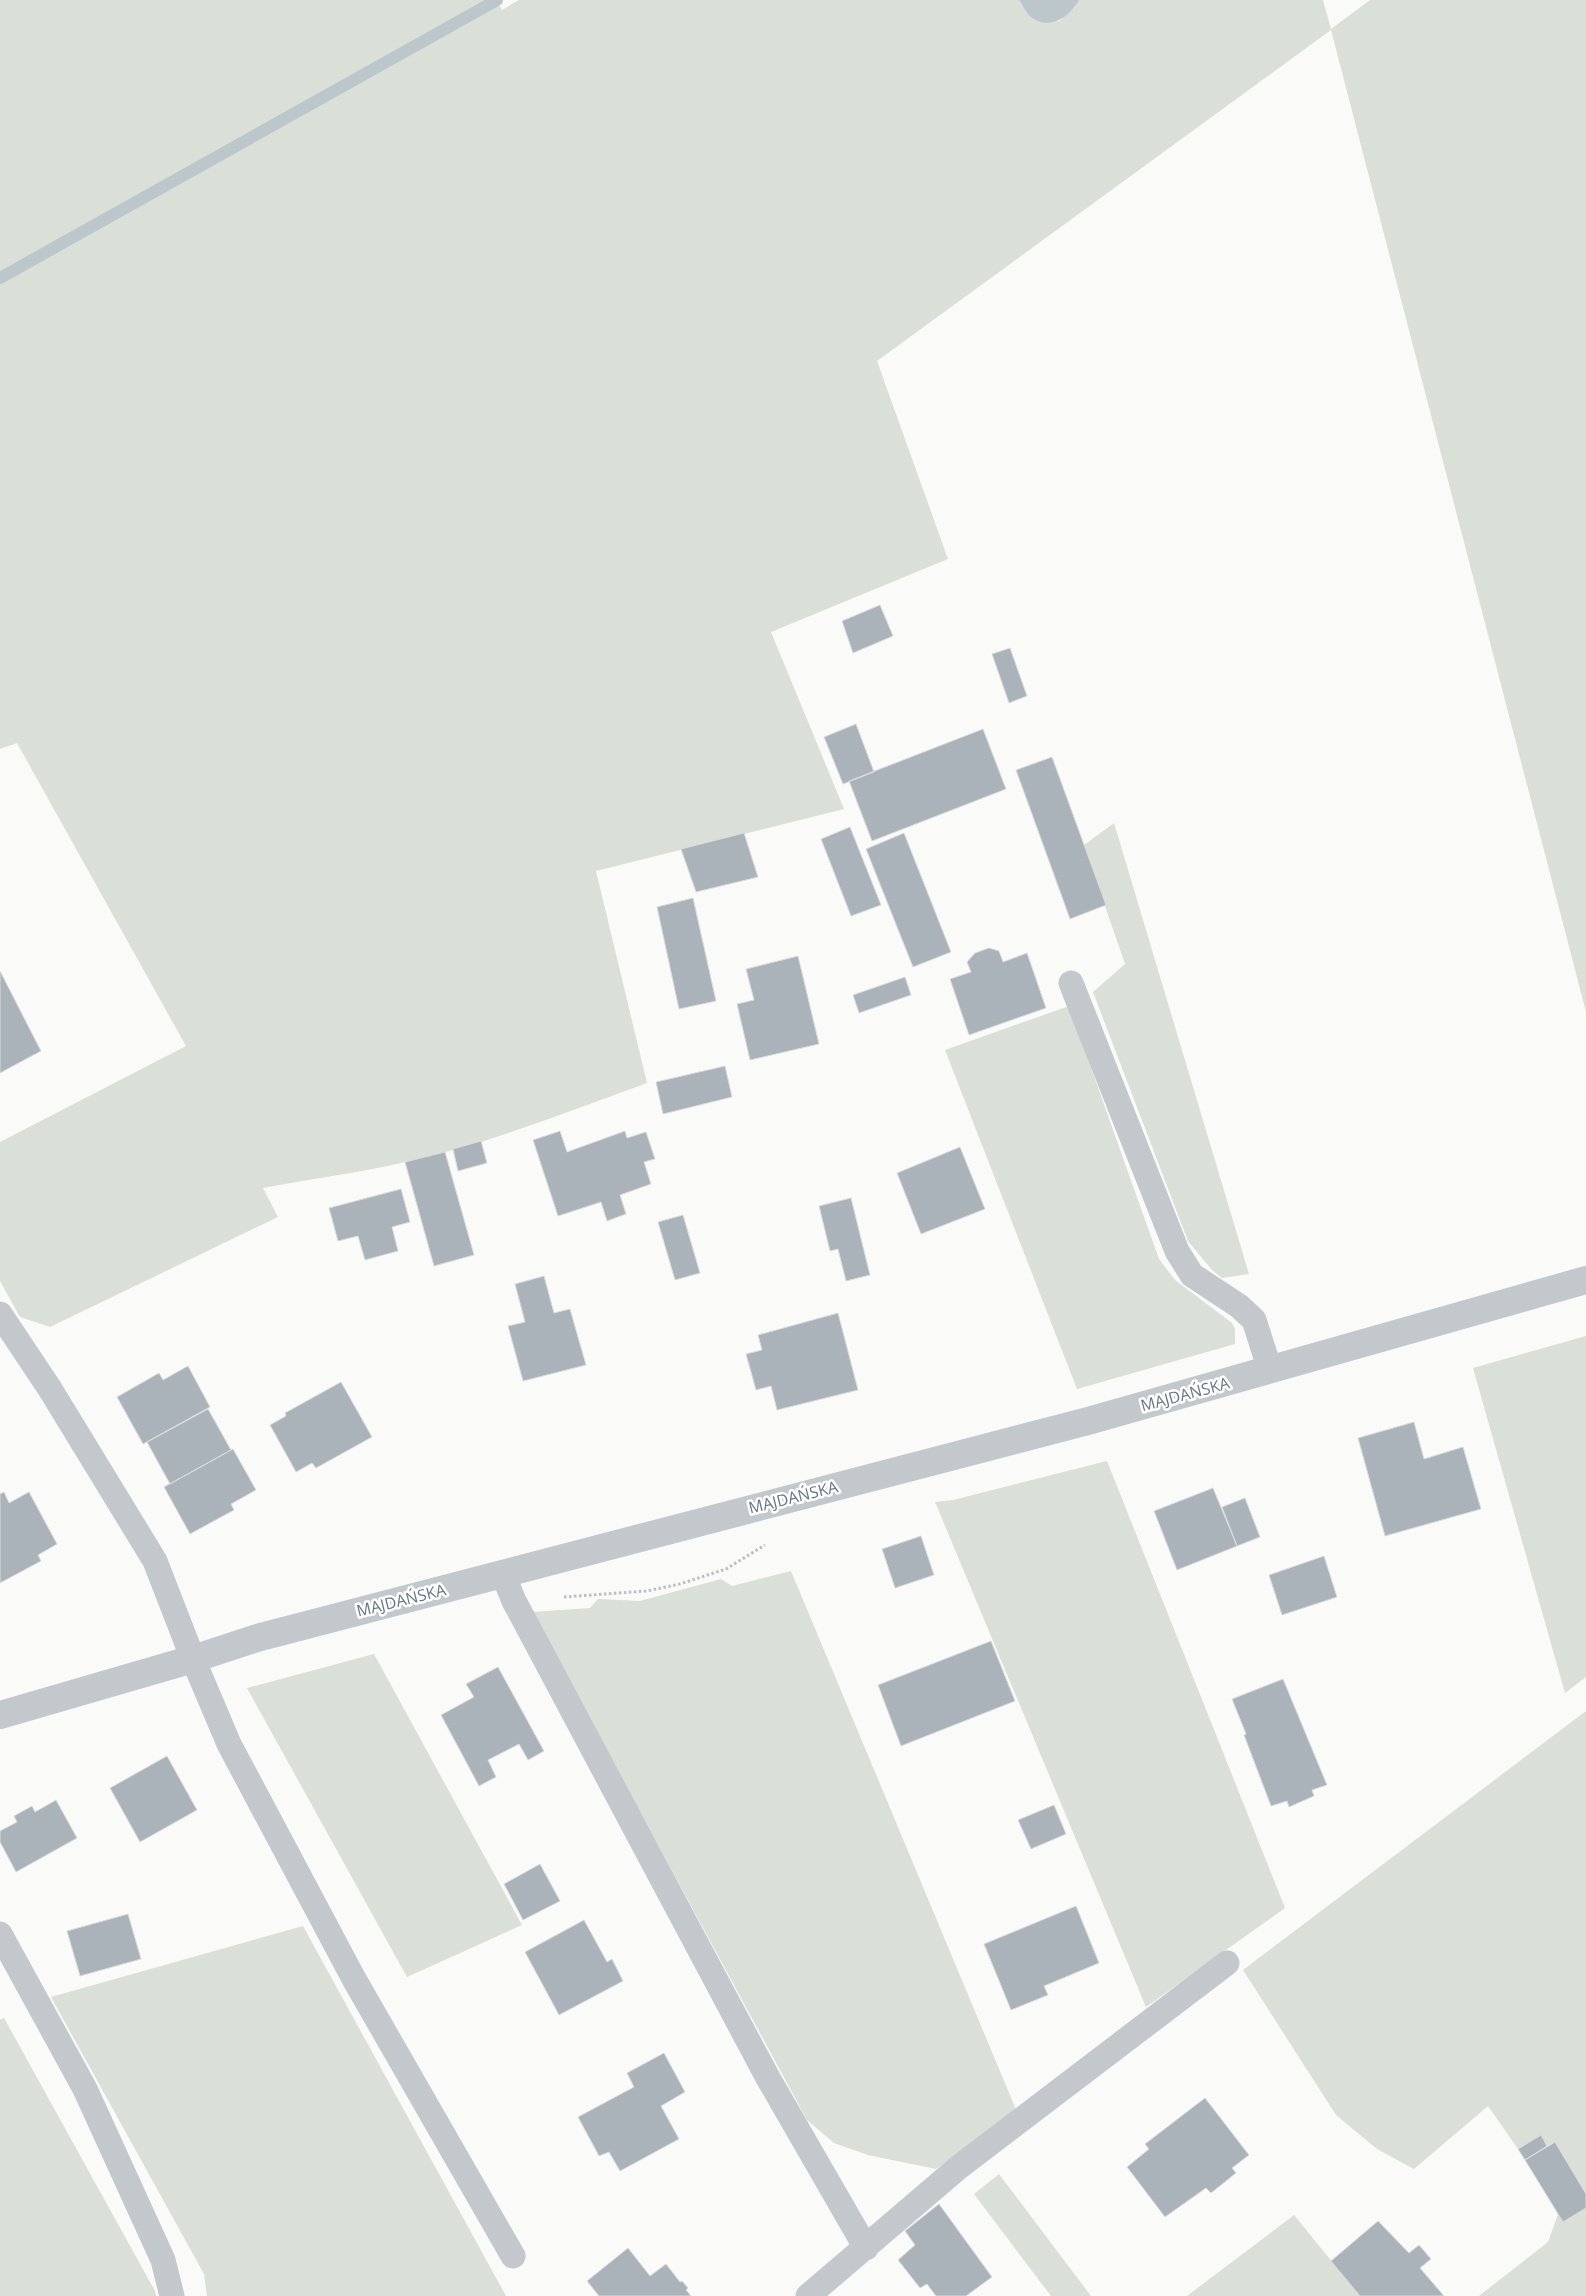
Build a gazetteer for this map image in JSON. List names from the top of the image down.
{
  "streets": {
    "street": ["MAJDAŃSKA"]
  }
}
